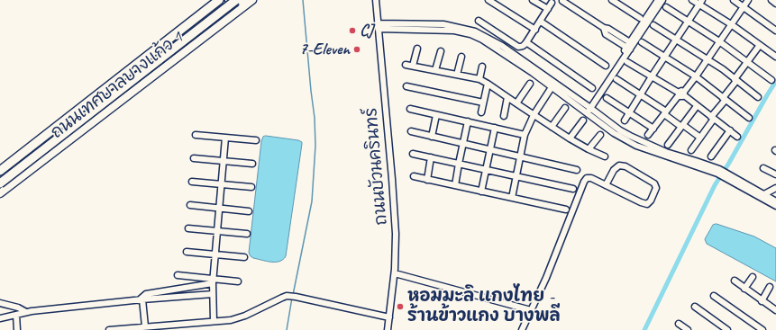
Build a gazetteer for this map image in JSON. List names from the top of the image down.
{
  "streets": {
    "main road": ["ถนนเทศบาลบางแก้ว 1"],
    "street": ["ถนนบัวนครินทร์"]
  },
  "places": ["CJ", "7-Eleven", "หอมมะลิ เเกงไทย - ร้านข้าวแกง บางพลี"]
}
